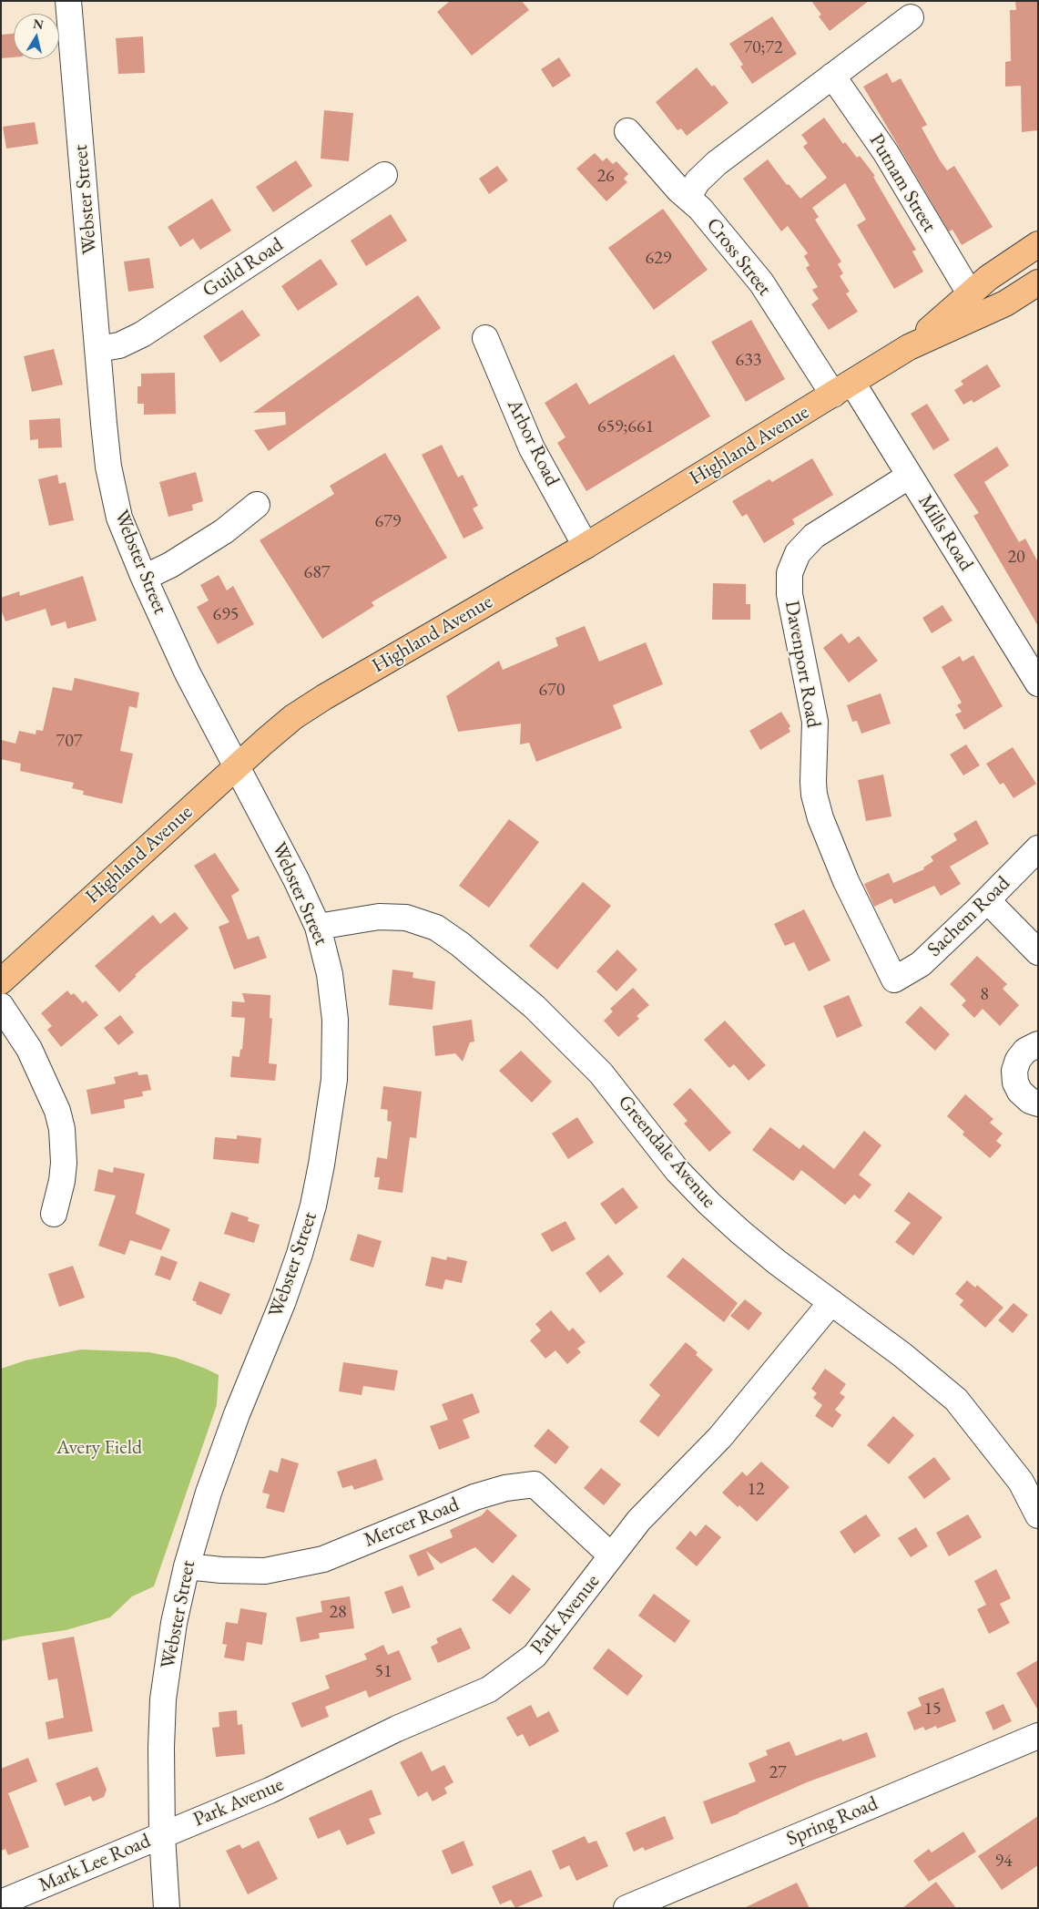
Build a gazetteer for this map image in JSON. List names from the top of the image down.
{
  "streets": {
    "main road": ["Highland Avenue"],
    "street": [
      "Putnam Street",
      "Webster Street",
      "Cross Street",
      "Guild Road",
      "Arbor Road",
      "Mills Road",
      "Davenport Road",
      "Sachem Road",
      "Greendale Avenue",
      "Mercer Road",
      "Park Avenue",
      "Spring Road",
      "Mark Lee Road"
    ]
  },
  "crossings": [
    ["Putnam Street", "Highland Avenue"],
    ["Webster Street", "Guild Road"],
    ["Webster Street", "Highland Avenue"],
    ["Webster Street", "Greendale Avenue"],
    ["Webster Street", "Mercer Road"],
    ["Webster Street", "Park Avenue"],
    ["Webster Street", "Mark Lee Road"],
    ["Cross Street", "Highland Avenue"],
    ["Cross Street", "Mills Road"],
    ["Arbor Road", "Highland Avenue"],
    ["Highland Avenue", "Mills Road"],
    ["Mills Road", "Davenport Road"],
    ["Davenport Road", "Sachem Road"],
    ["Greendale Avenue", "Park Avenue"],
    ["Mercer Road", "Park Avenue"],
    ["Park Avenue", "Mark Lee Road"]
  ],
  "parks": ["Avery Field"],
  "house_numbers": [
    "70;72",
    "26",
    "629",
    "633",
    "659;661",
    "679",
    "20",
    "687",
    "695",
    "670",
    "707",
    "8",
    "12",
    "28",
    "51",
    "15",
    "27",
    "94"
  ],
  "north": "top"
}
